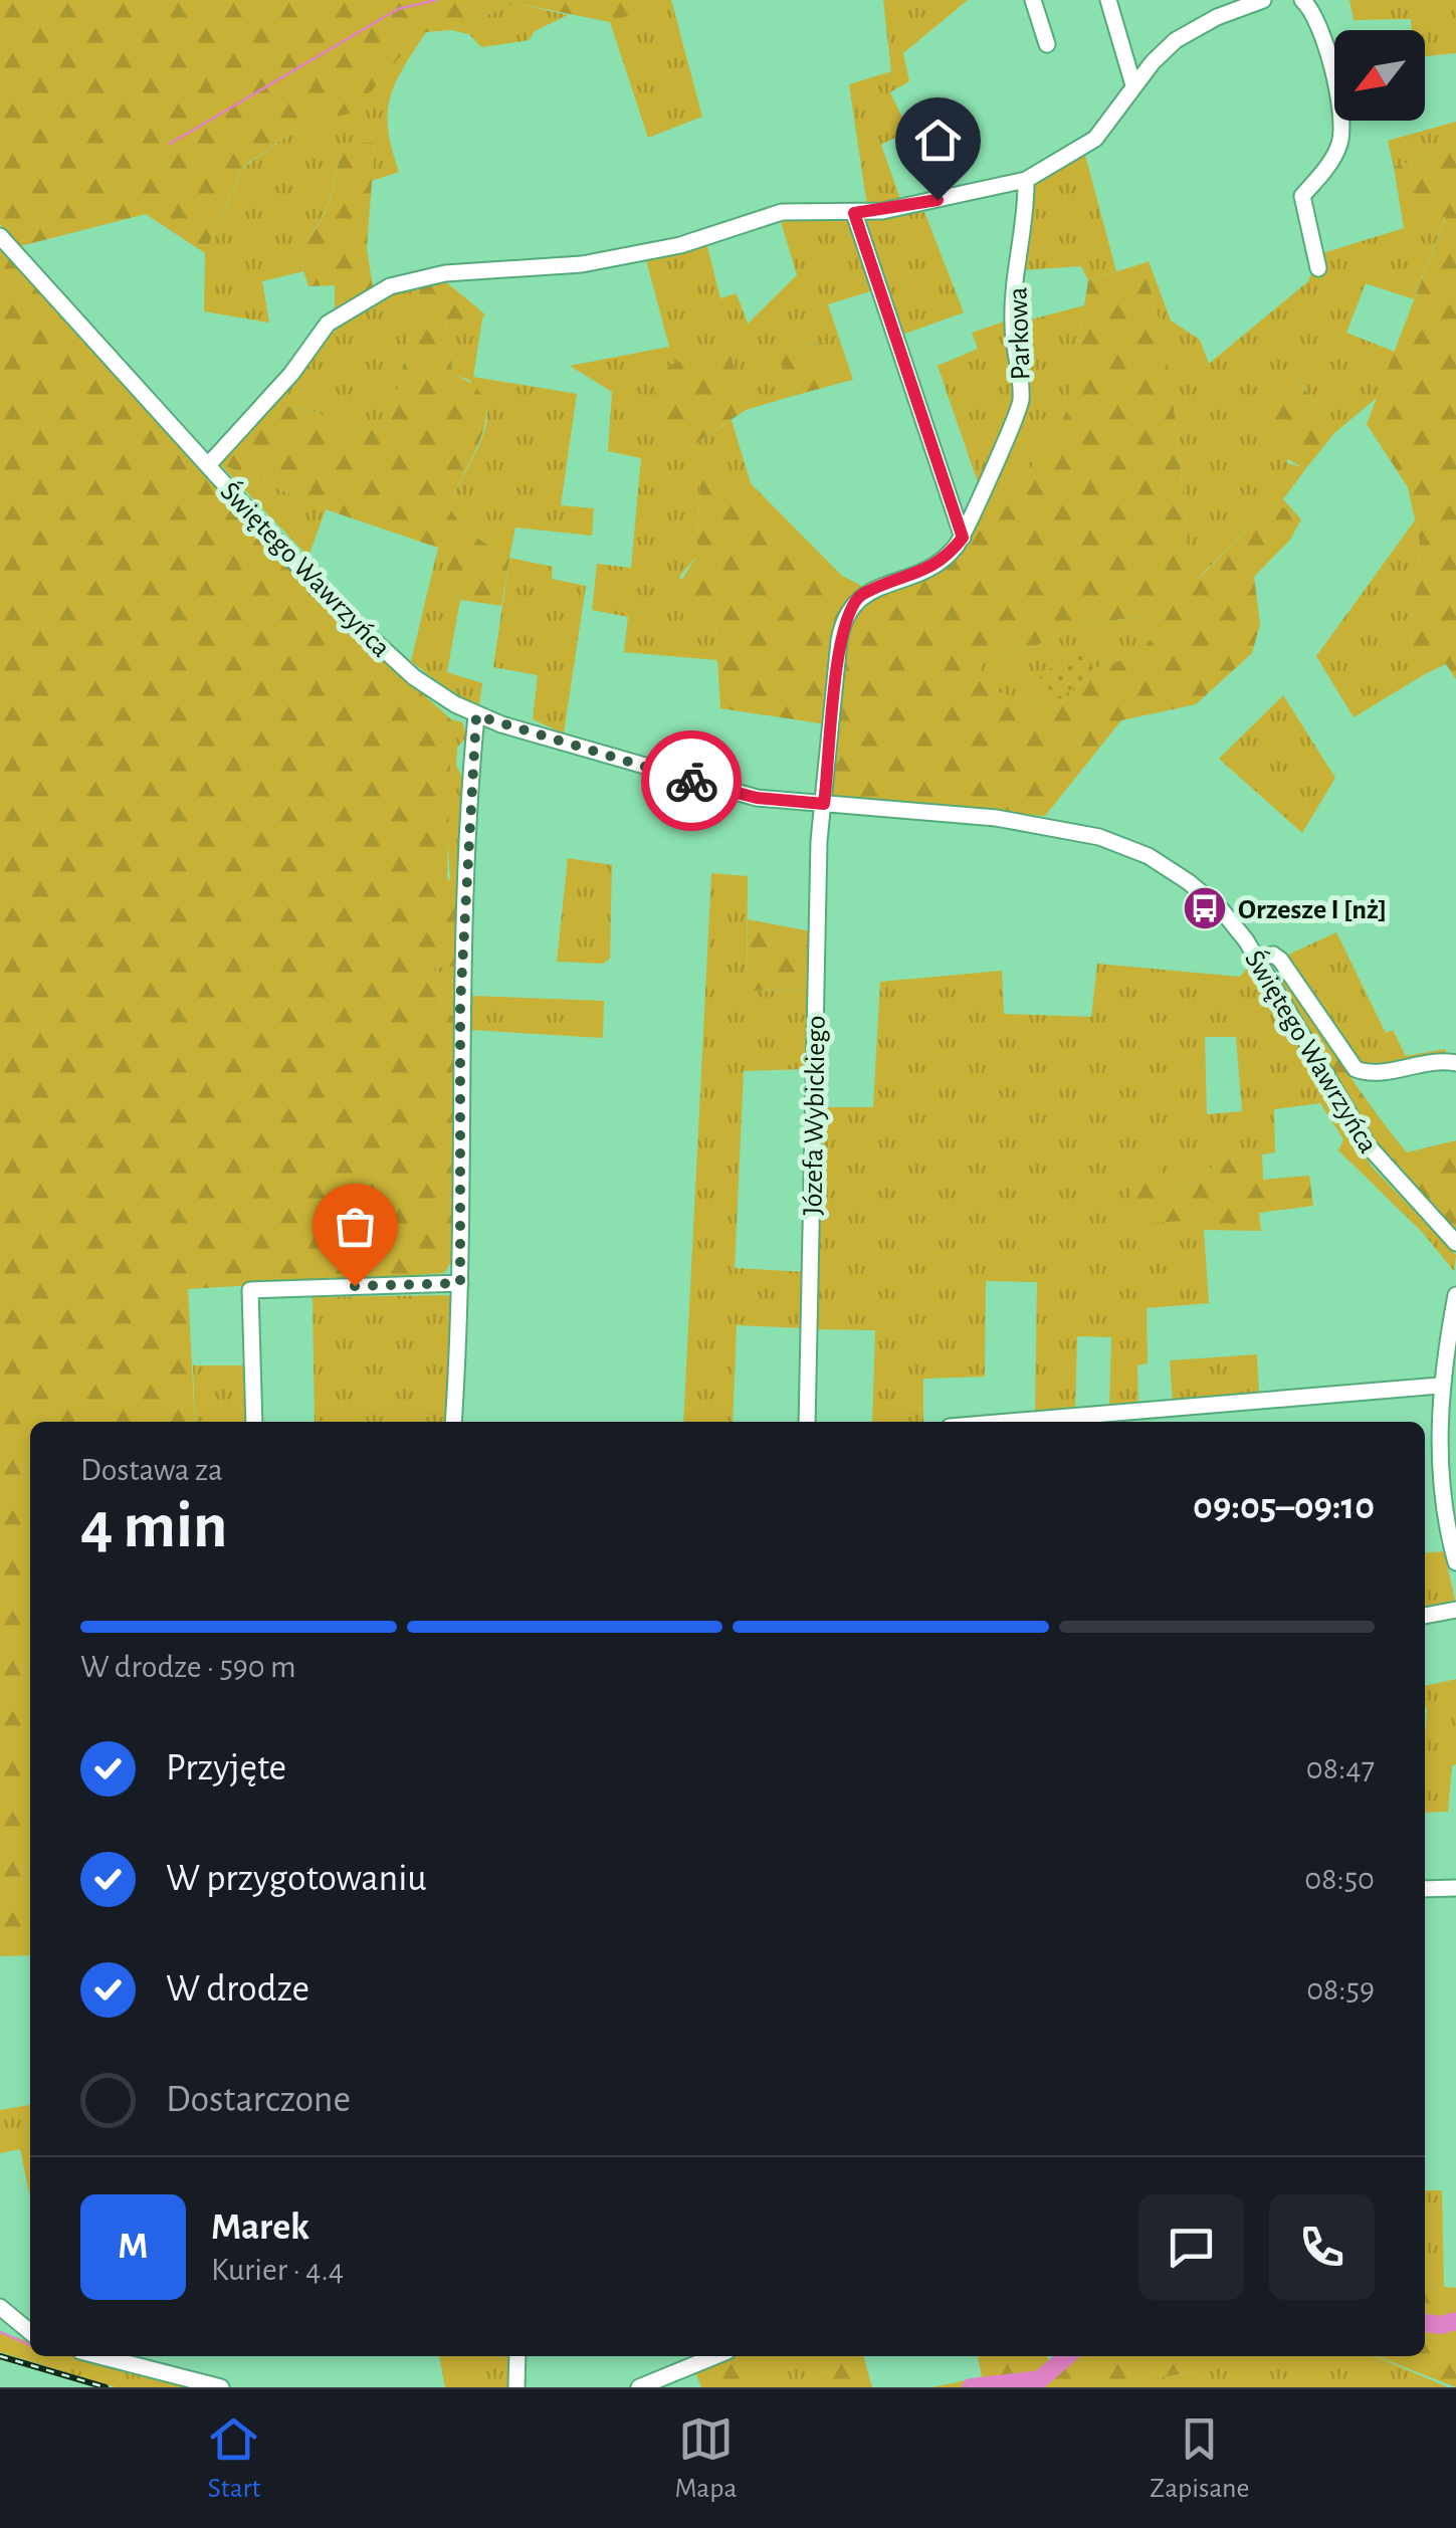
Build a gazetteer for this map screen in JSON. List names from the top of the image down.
{
  "streets": {
    "street": ["Parkowa", "Świętego Wawrzyńca", "Józefa Wybickiego"]
  },
  "crossings": [
    ["Parkowa", "Świętego Wawrzyńca"],
    ["Parkowa", "Józefa Wybickiego"],
    ["Świętego Wawrzyńca", "Józefa Wybickiego"]
  ],
  "places": {
    "bus stop": ["Orzesze I [nż]"]
  },
  "north": "bottom left",
  "page": {
    "heading": ["4 min", "Dostawa za", "09:05–09:10"],
    "panel": ["Marek", "Kurier · 4.4"],
    "bar": "W drodze · 590 m",
    "list": [
      ["Przyjęte", "08:47"],
      ["W przygotowaniu", "08:50"],
      ["W drodze", "08:59"],
      "Dostarczone"
    ],
    "round": "M",
    "tabs": ["Start", "Mapa", "Zapisane"]
  }
}
